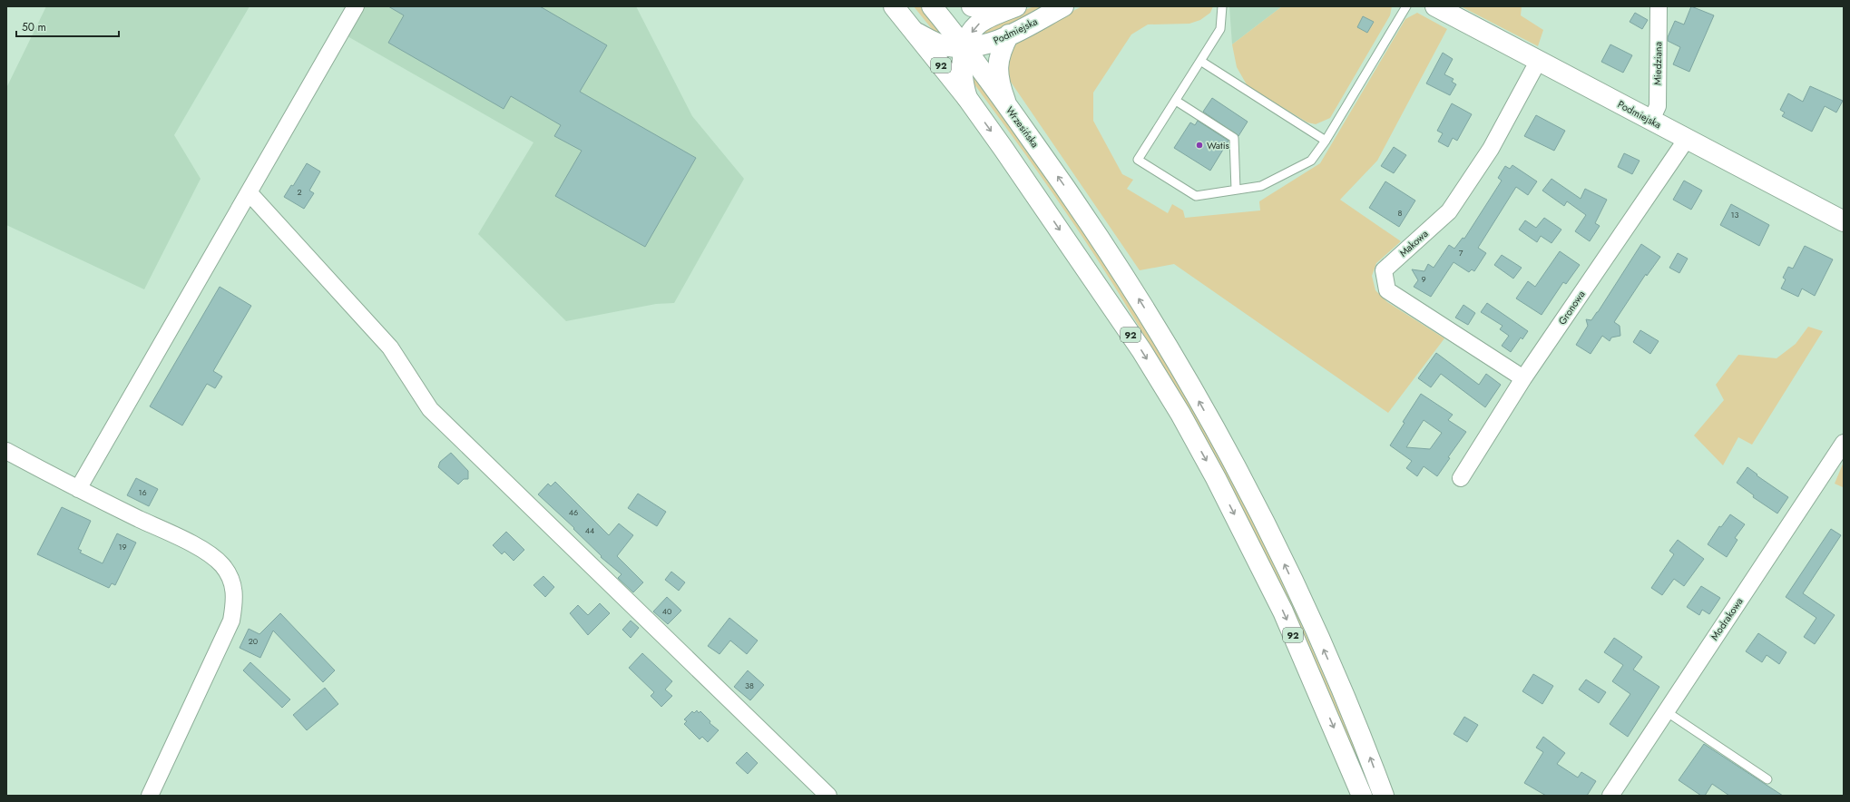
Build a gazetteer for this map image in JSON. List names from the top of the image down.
{
  "streets": {
    "main road": ["Podmiejska", "92", "Wrzesińska"],
    "street": [
      "Miedziana",
      "Makowa",
      "Gronowa",
      "Modrakowa"
    ]
  },
  "crossings": [
    ["Podmiejska", "Miedziana"],
    ["Podmiejska", "92"],
    ["Podmiejska", "Wrzesińska"],
    ["Podmiejska", "Makowa"],
    ["Podmiejska", "Gronowa"],
    ["Makowa", "Gronowa"]
  ],
  "places": ["Watis"],
  "house_numbers": [
    "2",
    "8",
    "13",
    "7",
    "9",
    "16",
    "46",
    "44",
    "19",
    "40",
    "20",
    "38"
  ],
  "scale_bar": "50 m"
}
